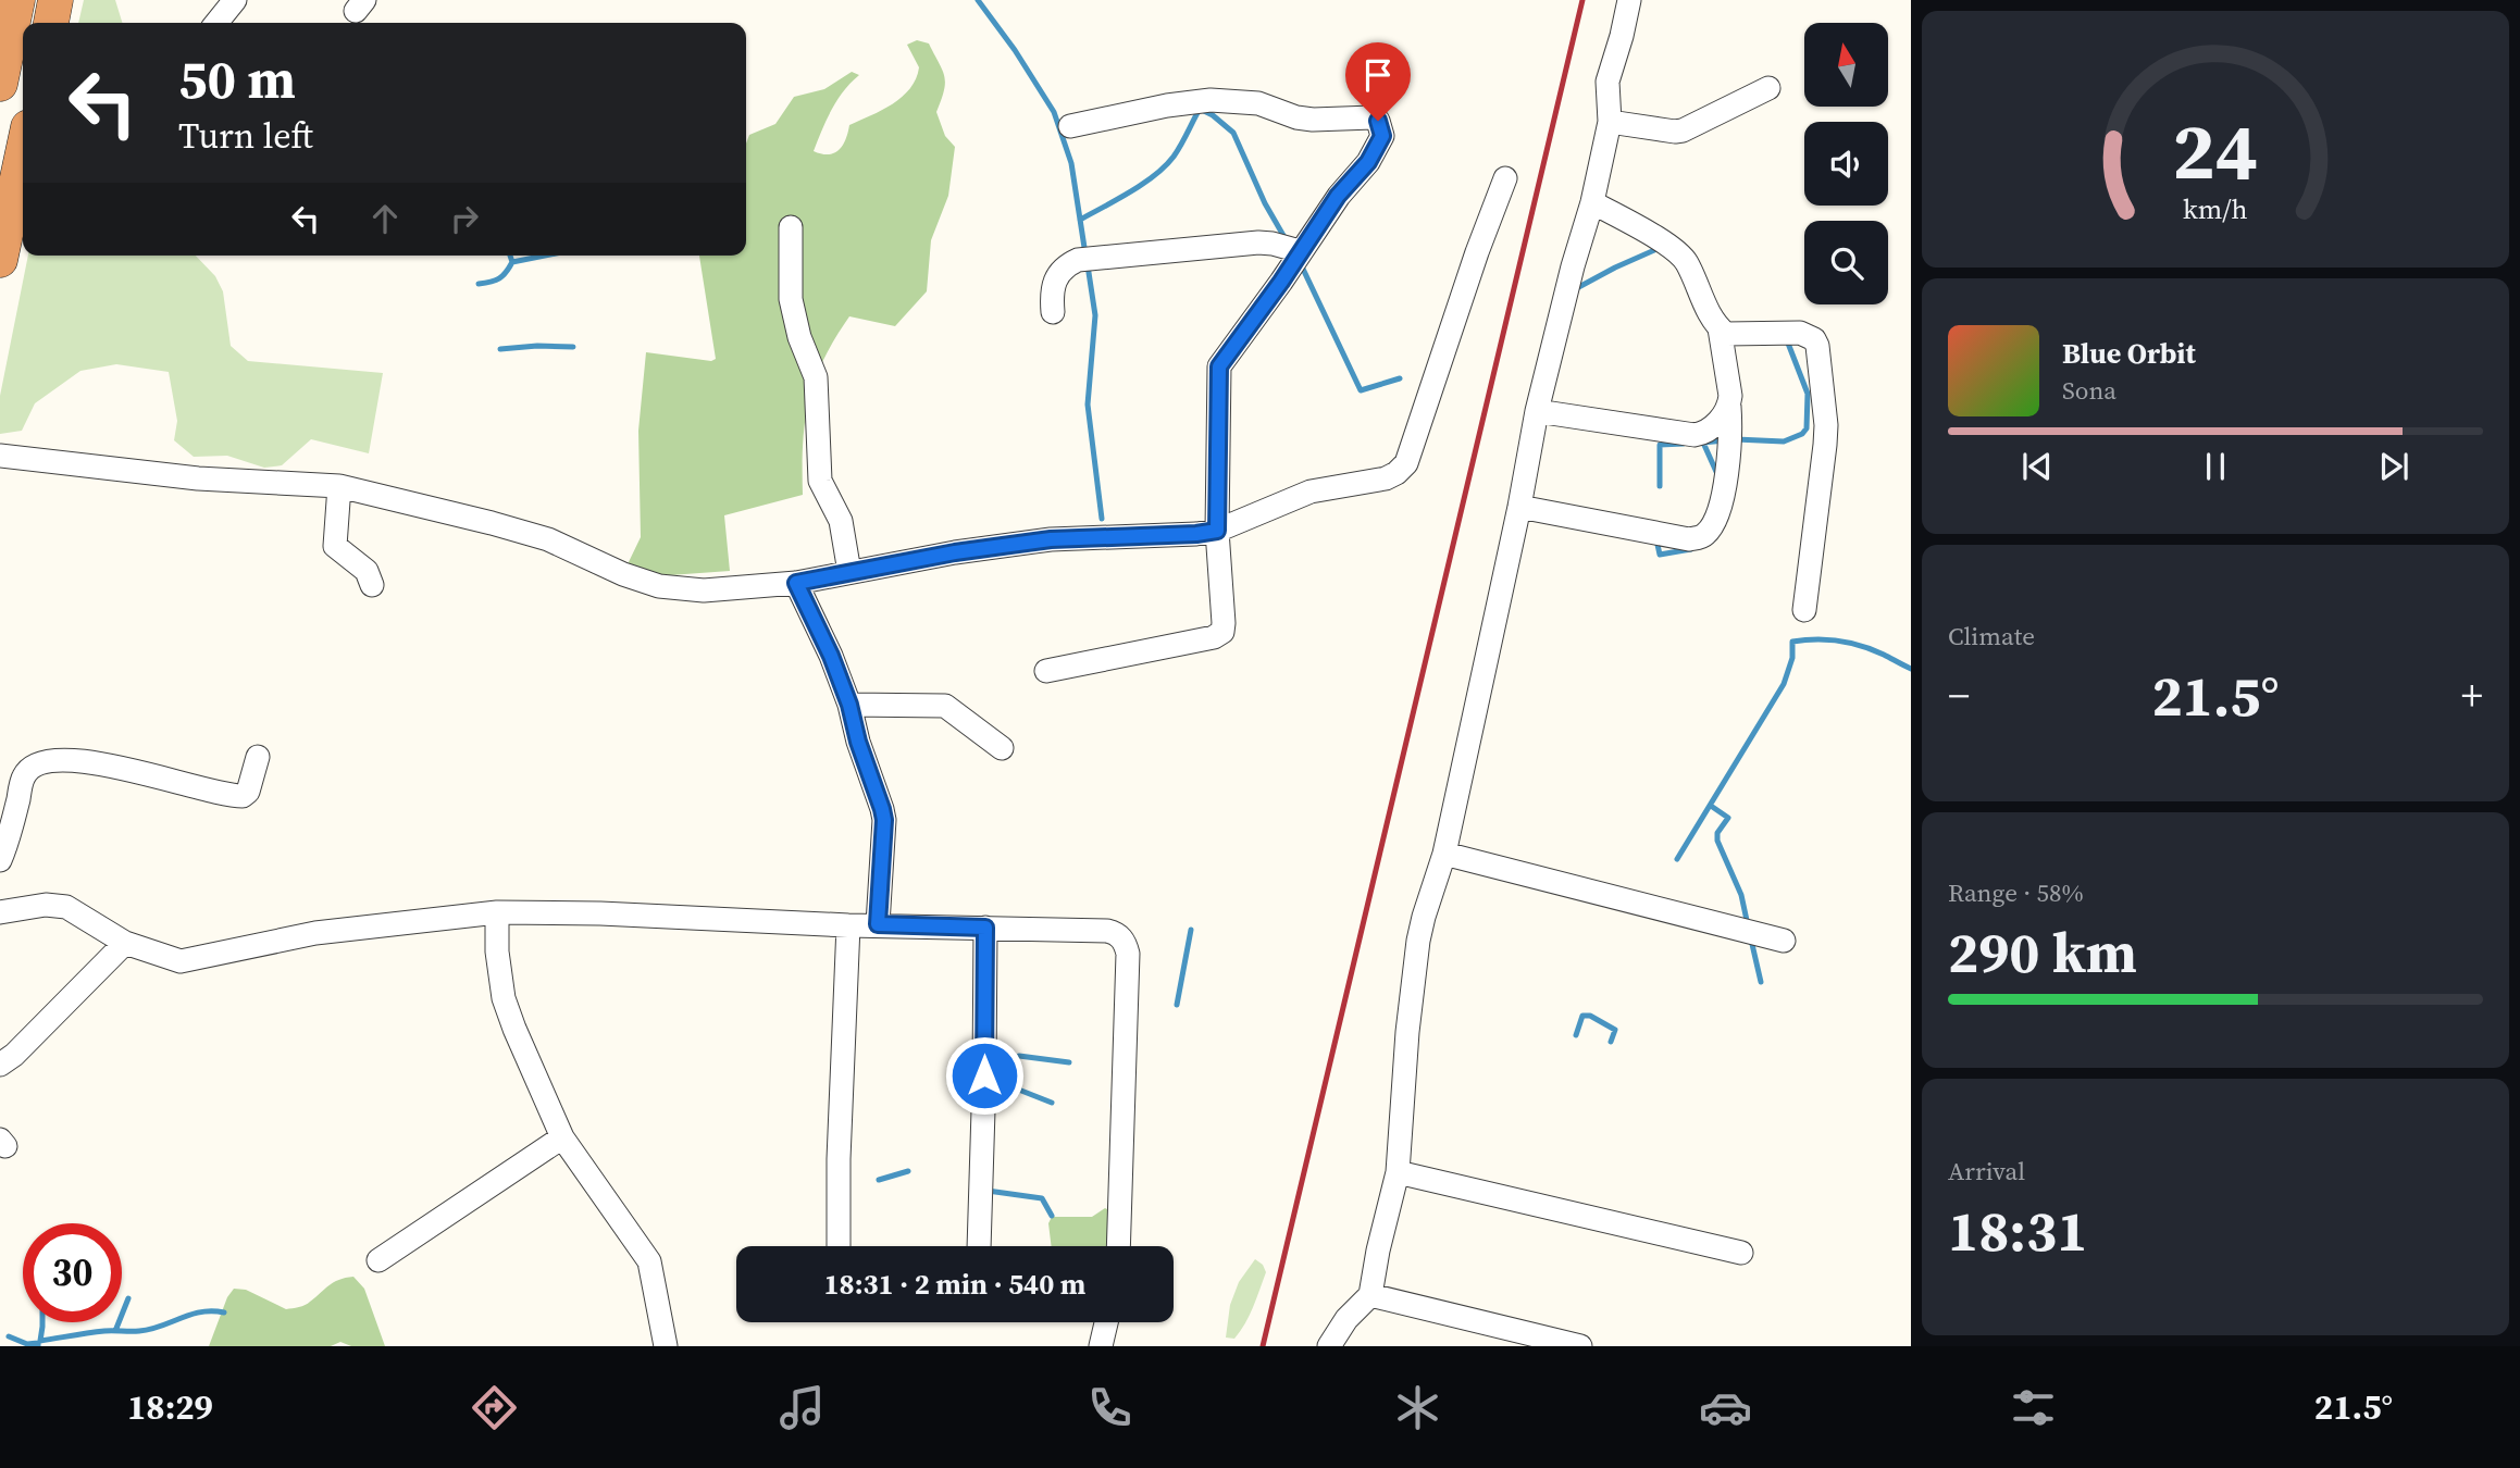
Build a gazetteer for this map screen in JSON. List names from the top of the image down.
{
  "north": "top",
  "page": {
    "turn": ["50 m", "Turn left"],
    "song": ["Blue Orbit", "Sona"],
    "tile": [
      "Climate",
      ["Range · 58%", "290 km"],
      ["Arrival", "18:31"]
    ],
    "heat": ["−", "21.5°", "+"],
    "limit": "30",
    "trip": "18:31 · 2 min · 540 m",
    "tabs": ["18:29", "21.5°"],
    "gauge": ["24", "km/h"]
  }
}
